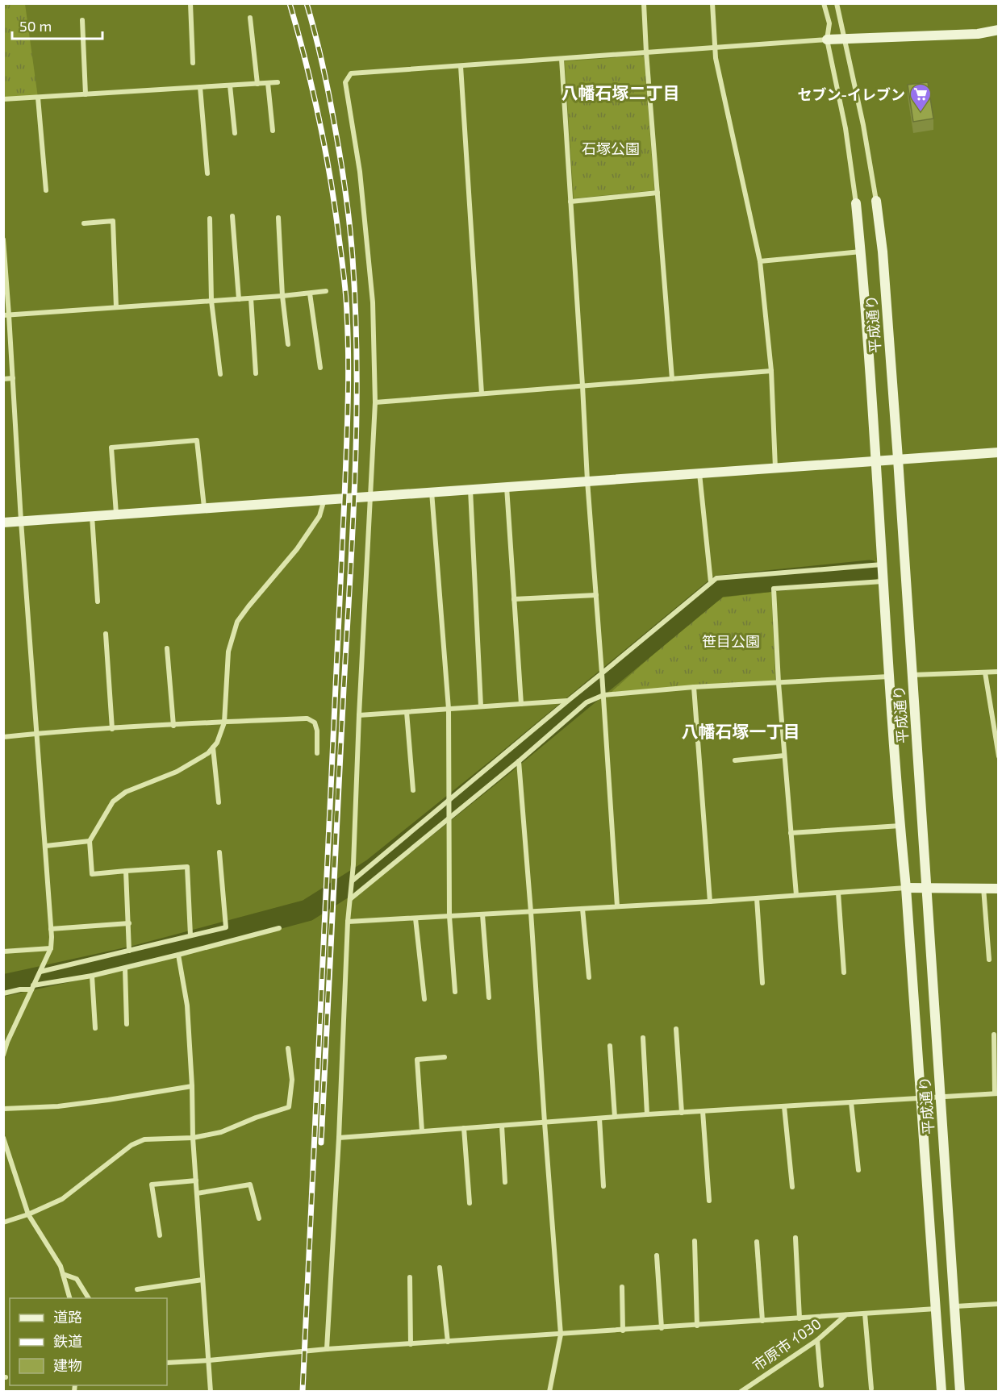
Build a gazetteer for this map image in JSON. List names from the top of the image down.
{
  "streets": {
    "street": ["平成通り", "市原市 ｲ030"]
  },
  "districts": ["八幡石塚二丁目", "八幡石塚一丁目"],
  "parks": ["石塚公園", "笹目公園"],
  "places": {
    "supermarket": ["セブン-イレブン"]
  },
  "legend": ["道路", "鉄道", "建物"],
  "scale_bar": "50 m"
}
